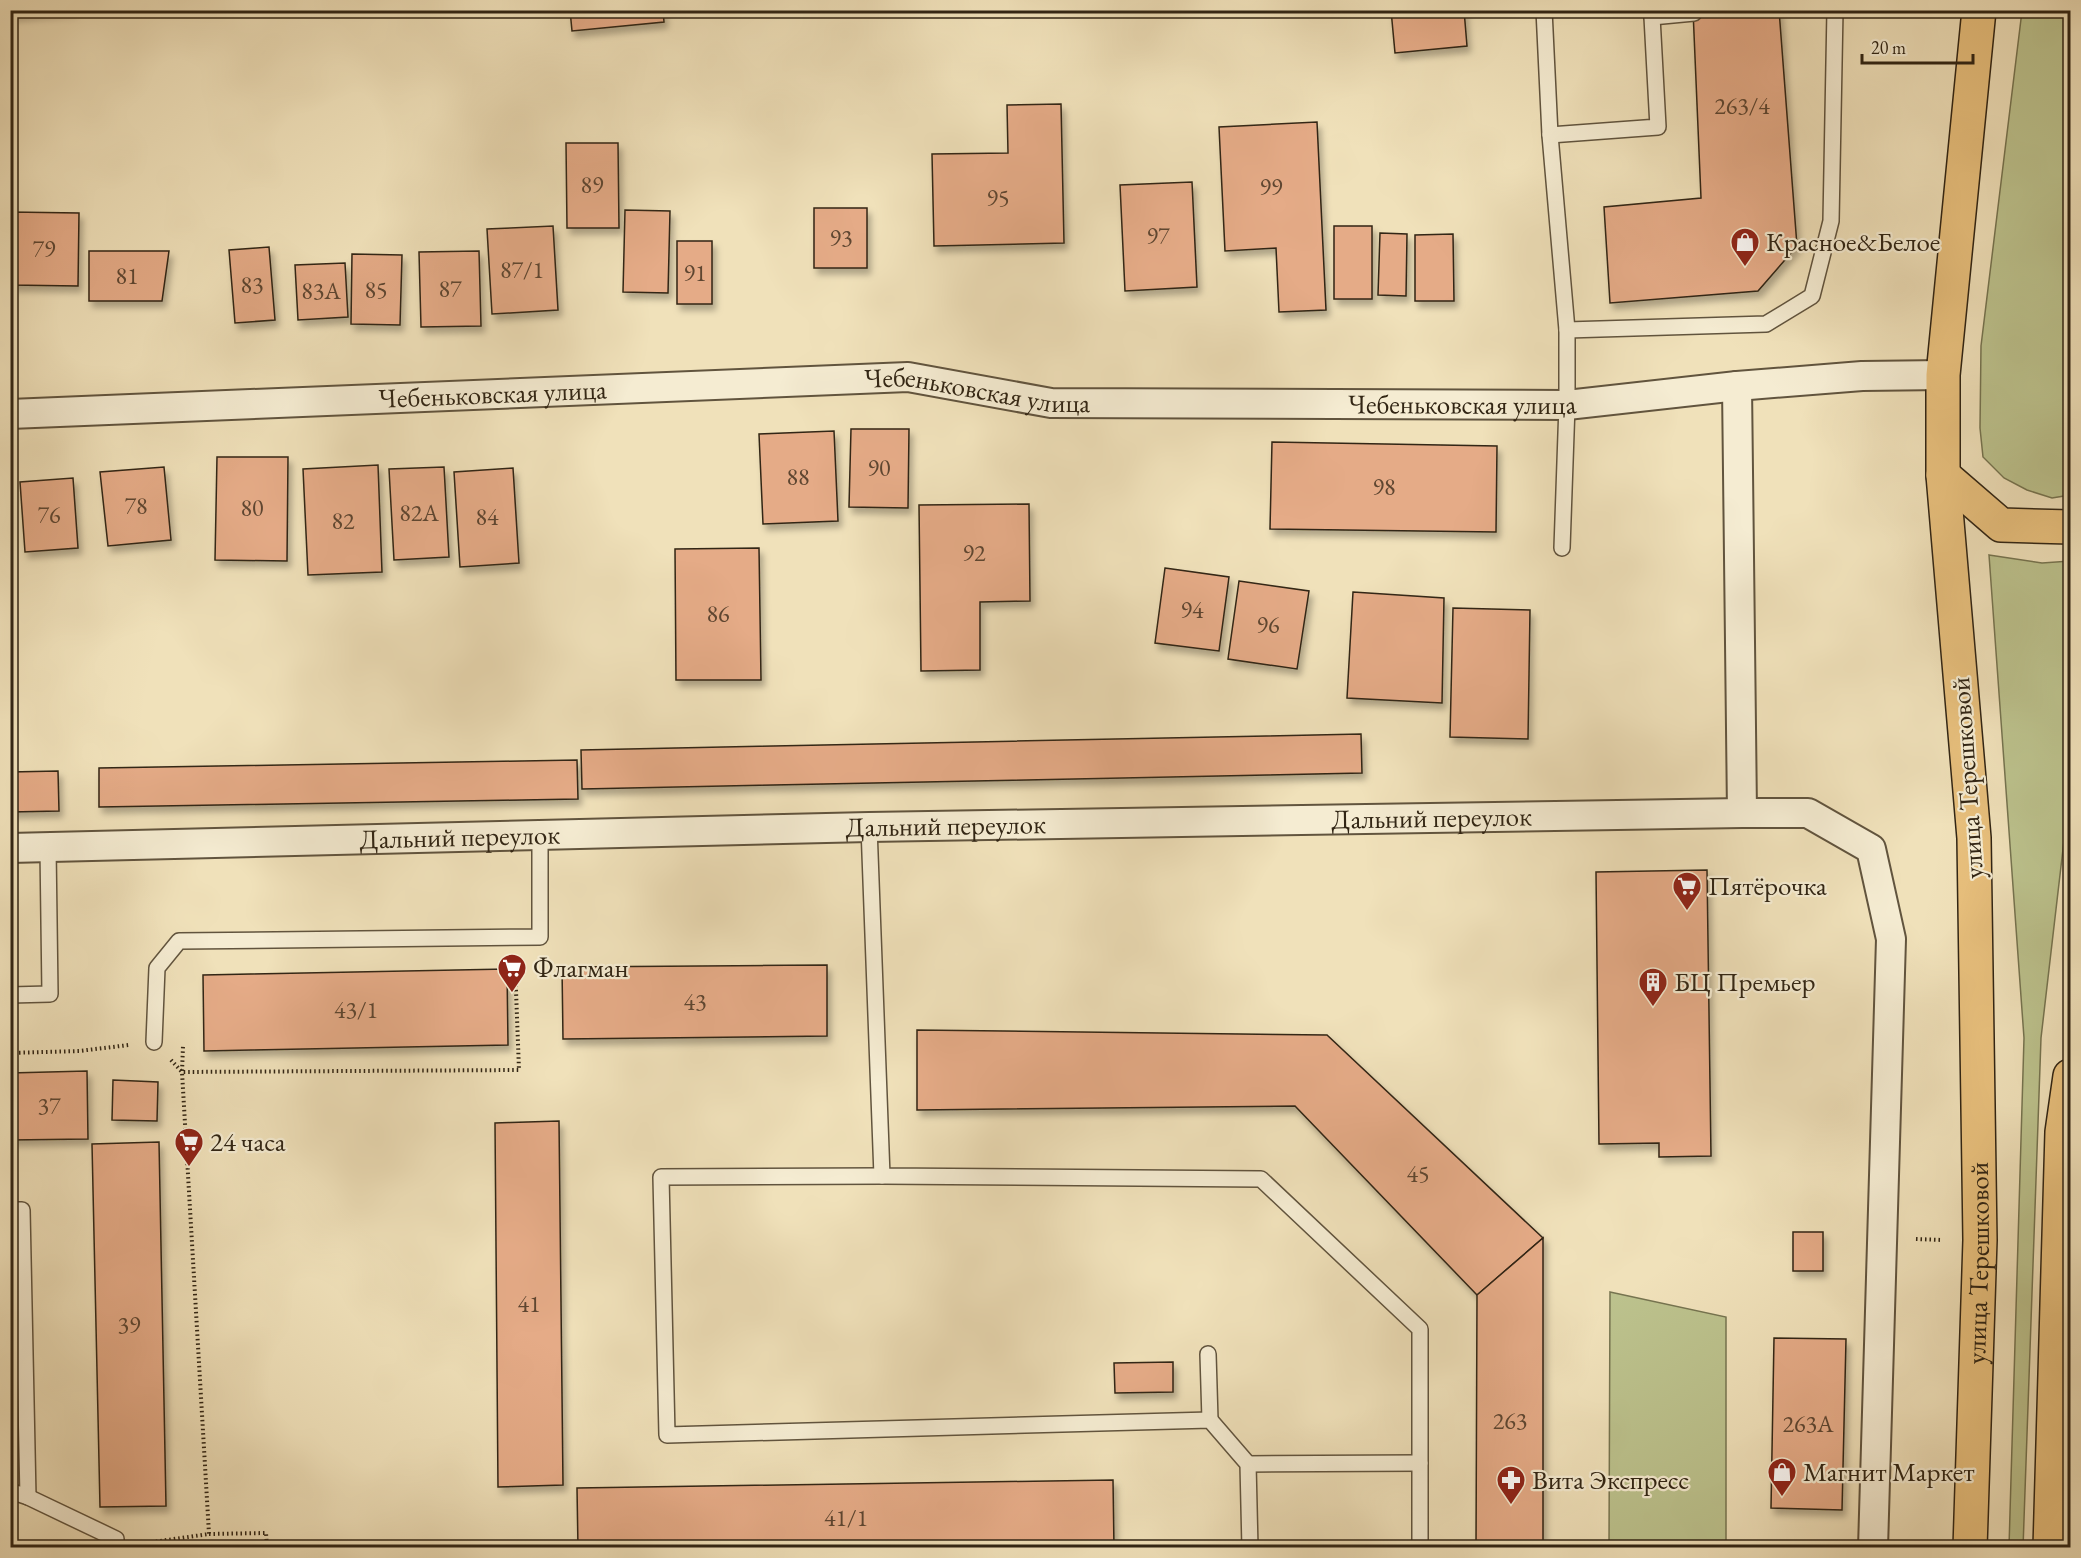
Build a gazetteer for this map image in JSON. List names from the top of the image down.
{
  "streets": {
    "main road": ["улица Терешковой"],
    "street": ["Чебеньковская улица", "Дальний переулок"]
  },
  "crossings": [
    ["Чебеньковская улица", "улица Терешковой"]
  ],
  "places": {
    "shop": ["Красное&Белое", "Магнит Маркет"],
    "supermarket": ["Пятёрочка", "Флагман", "24 часа"],
    "building": ["БЦ Премьер"],
    "pharmacy": ["Вита Экспресс"]
  },
  "house_numbers": [
    "263/4",
    "89",
    "99",
    "95",
    "97",
    "93",
    "79",
    "87/1",
    "91",
    "81",
    "83",
    "87",
    "85",
    "83А",
    "90",
    "88",
    "98",
    "78",
    "80",
    "82А",
    "76",
    "84",
    "82",
    "92",
    "94",
    "86",
    "96",
    "43",
    "43/1",
    "37",
    "45",
    "41",
    "39",
    "263",
    "263А",
    "41/1"
  ],
  "scale_bar": "20 m"
}
